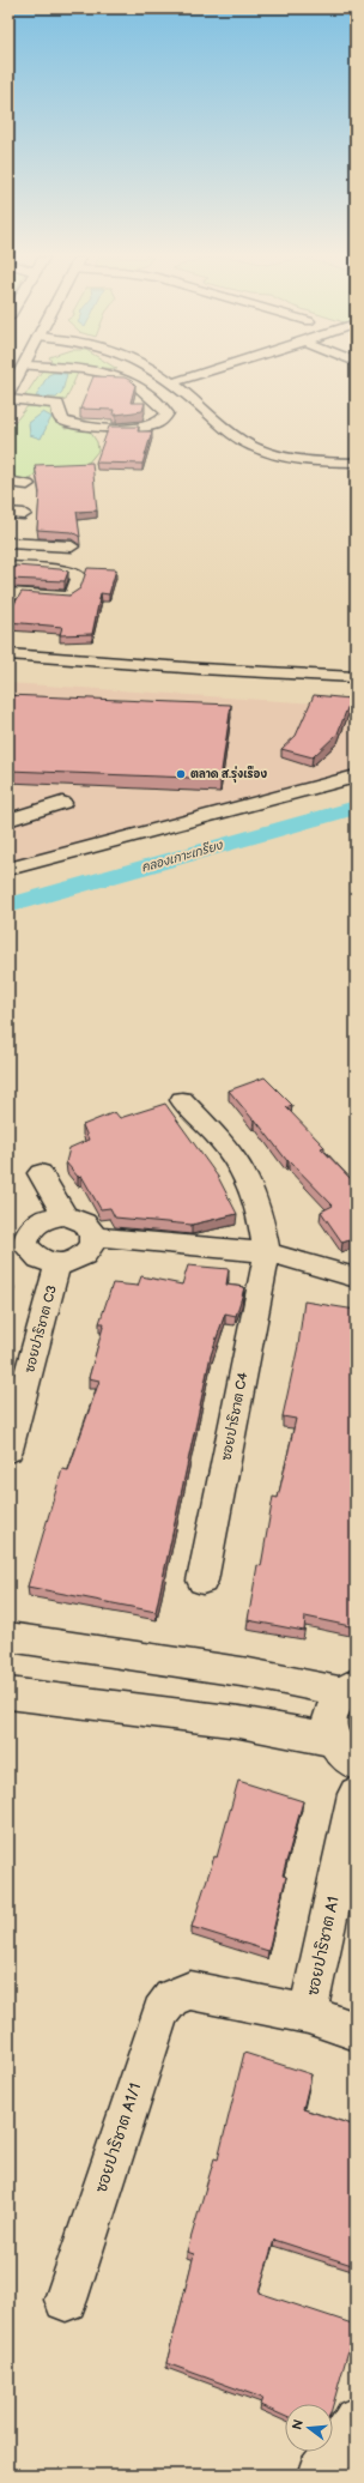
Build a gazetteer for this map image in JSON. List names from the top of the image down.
{
  "streets": {
    "street": [
      "ซอยปาริชาต C3",
      "ซอยปาริชาต C4",
      "ซอยปาริชาต A1",
      "ซอยปาริชาต A1/1"
    ]
  },
  "crossings": [
    ["ซอยปาริชาต A1", "ซอยปาริชาต A1/1"]
  ],
  "water": ["คลองเกาะเกรียง"],
  "places": ["ตลาด ส.รุ่งเรือง"],
  "north": "left"
}
